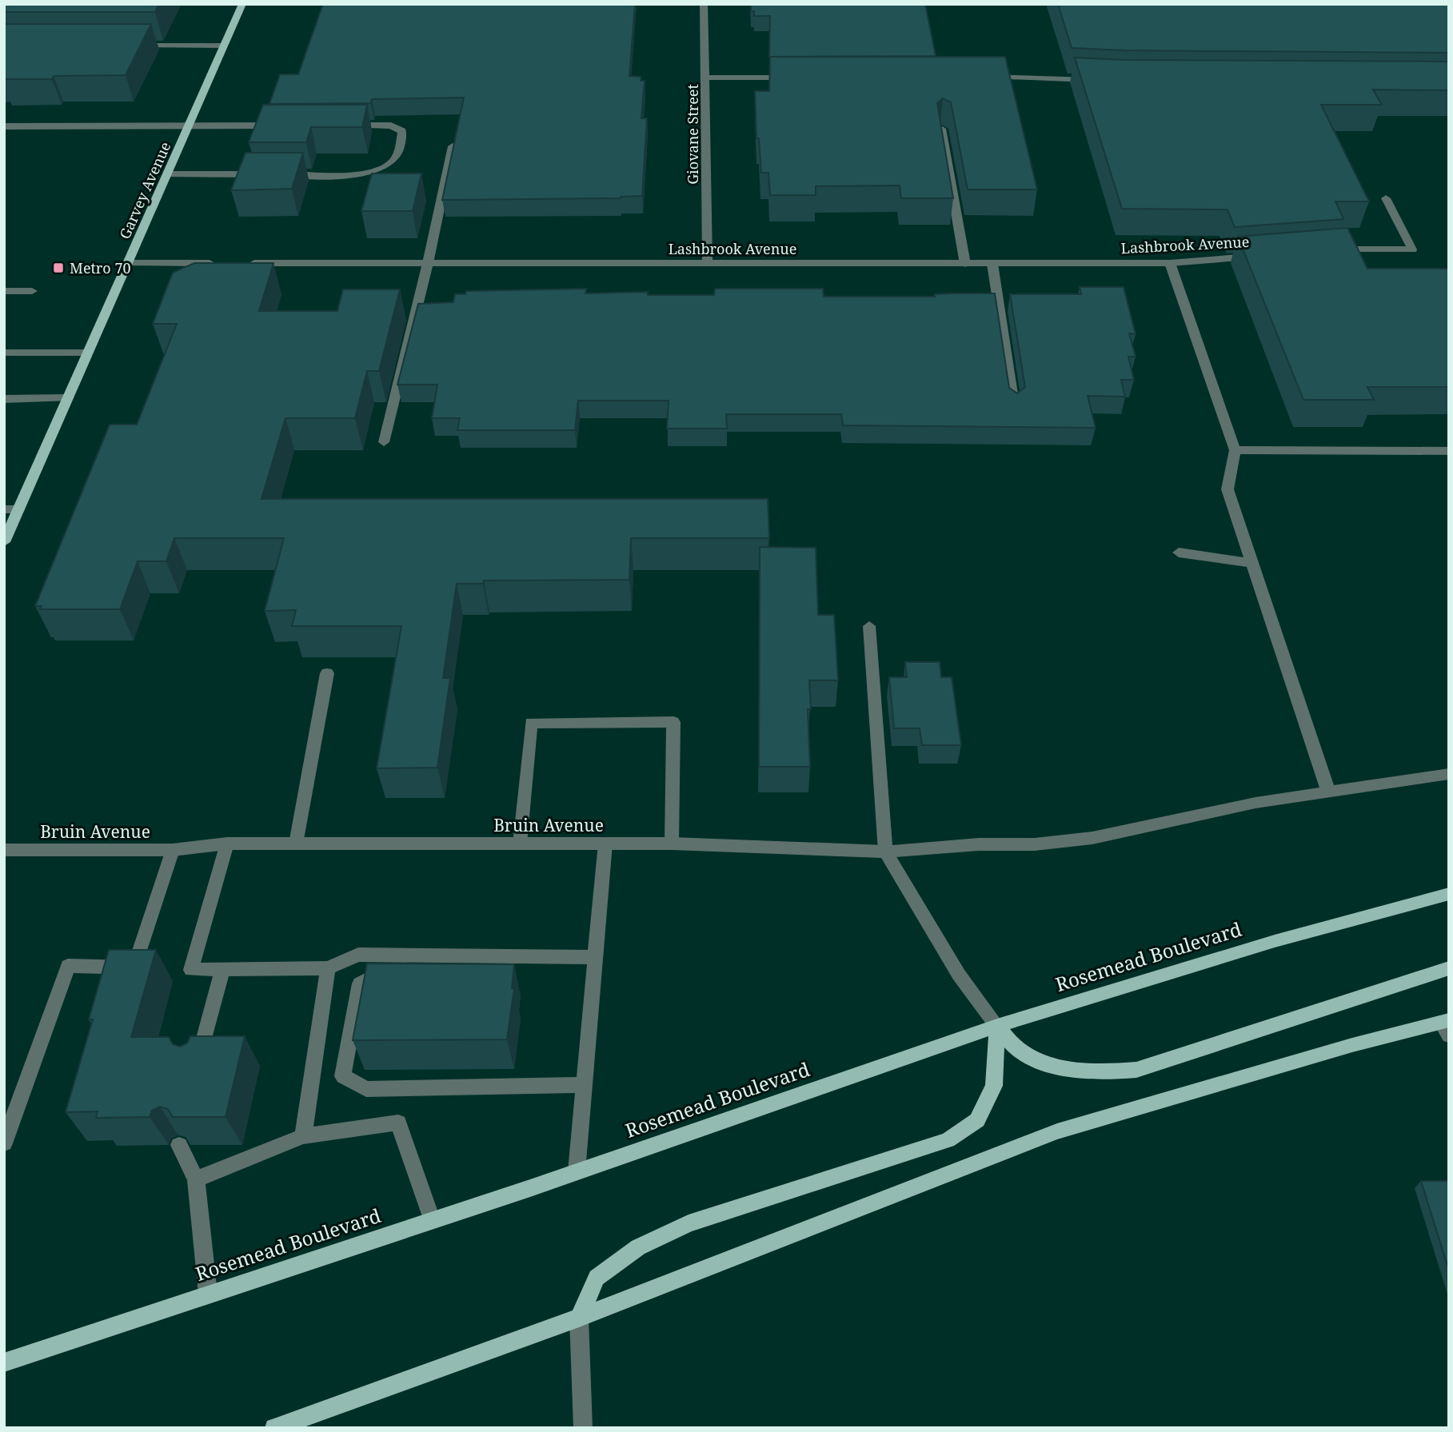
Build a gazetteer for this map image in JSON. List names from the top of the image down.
{
  "streets": {
    "main road": ["Garvey Avenue", "Rosemead Boulevard"],
    "street": ["Giovane Street", "Lashbrook Avenue", "Bruin Avenue"]
  },
  "crossings": [
    ["Giovane Street", "Lashbrook Avenue"]
  ],
  "places": {
    "transit": ["Metro 70"]
  }
}
